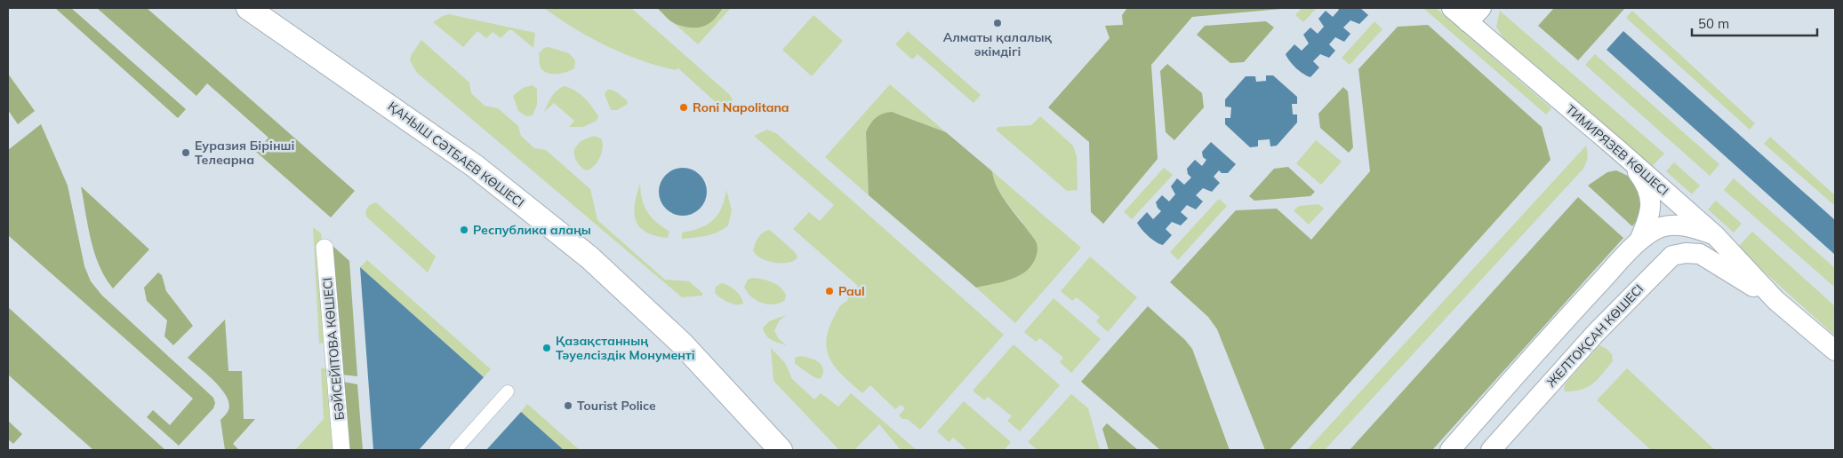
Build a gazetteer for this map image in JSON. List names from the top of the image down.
{
  "streets": {
    "main road": ["ҚАНЫШ СӘТБАЕВ КӨШЕСІ"],
    "street": ["ТИМИРЯЗЕВ КӨШЕСІ", "ЖЕЛТОҚСАН КӨШЕСІ", "БӘЙСЕЙІТОВА КӨШЕСІ"]
  },
  "crossings": [
    ["ТИМИРЯЗЕВ КӨШЕСІ", "ЖЕЛТОҚСАН КӨШЕСІ"]
  ],
  "places": [
    "Алматы қалалық әкімдігі",
    "Roni Napolitana",
    "Еуразия Бірінші Телеарна",
    "Республика алаңы",
    "Paul",
    "Қазақстанның Тәуелсіздік Монументі",
    "Tourist Police"
  ],
  "scale_bar": "50 m"
}
